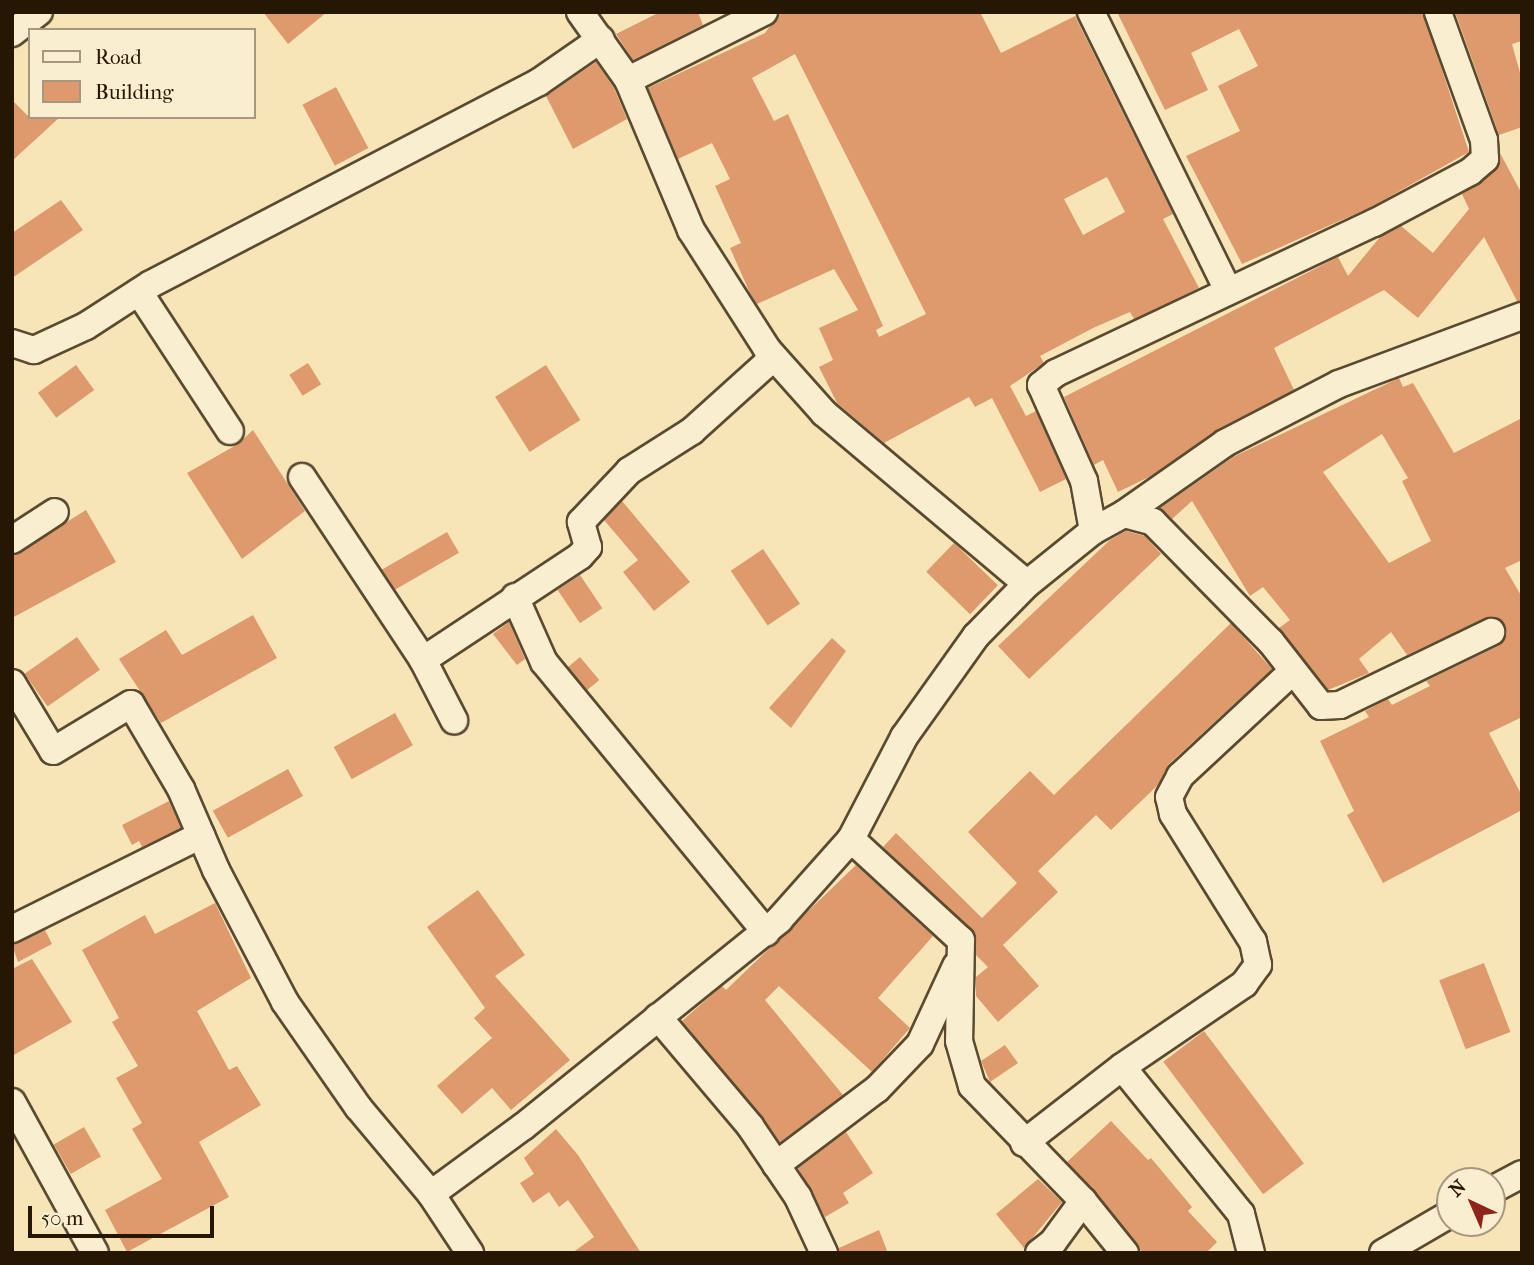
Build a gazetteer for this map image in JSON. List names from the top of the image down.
{
  "legend": ["Road", "Building"],
  "scale_bar": "50 m",
  "north": "top left"
}
